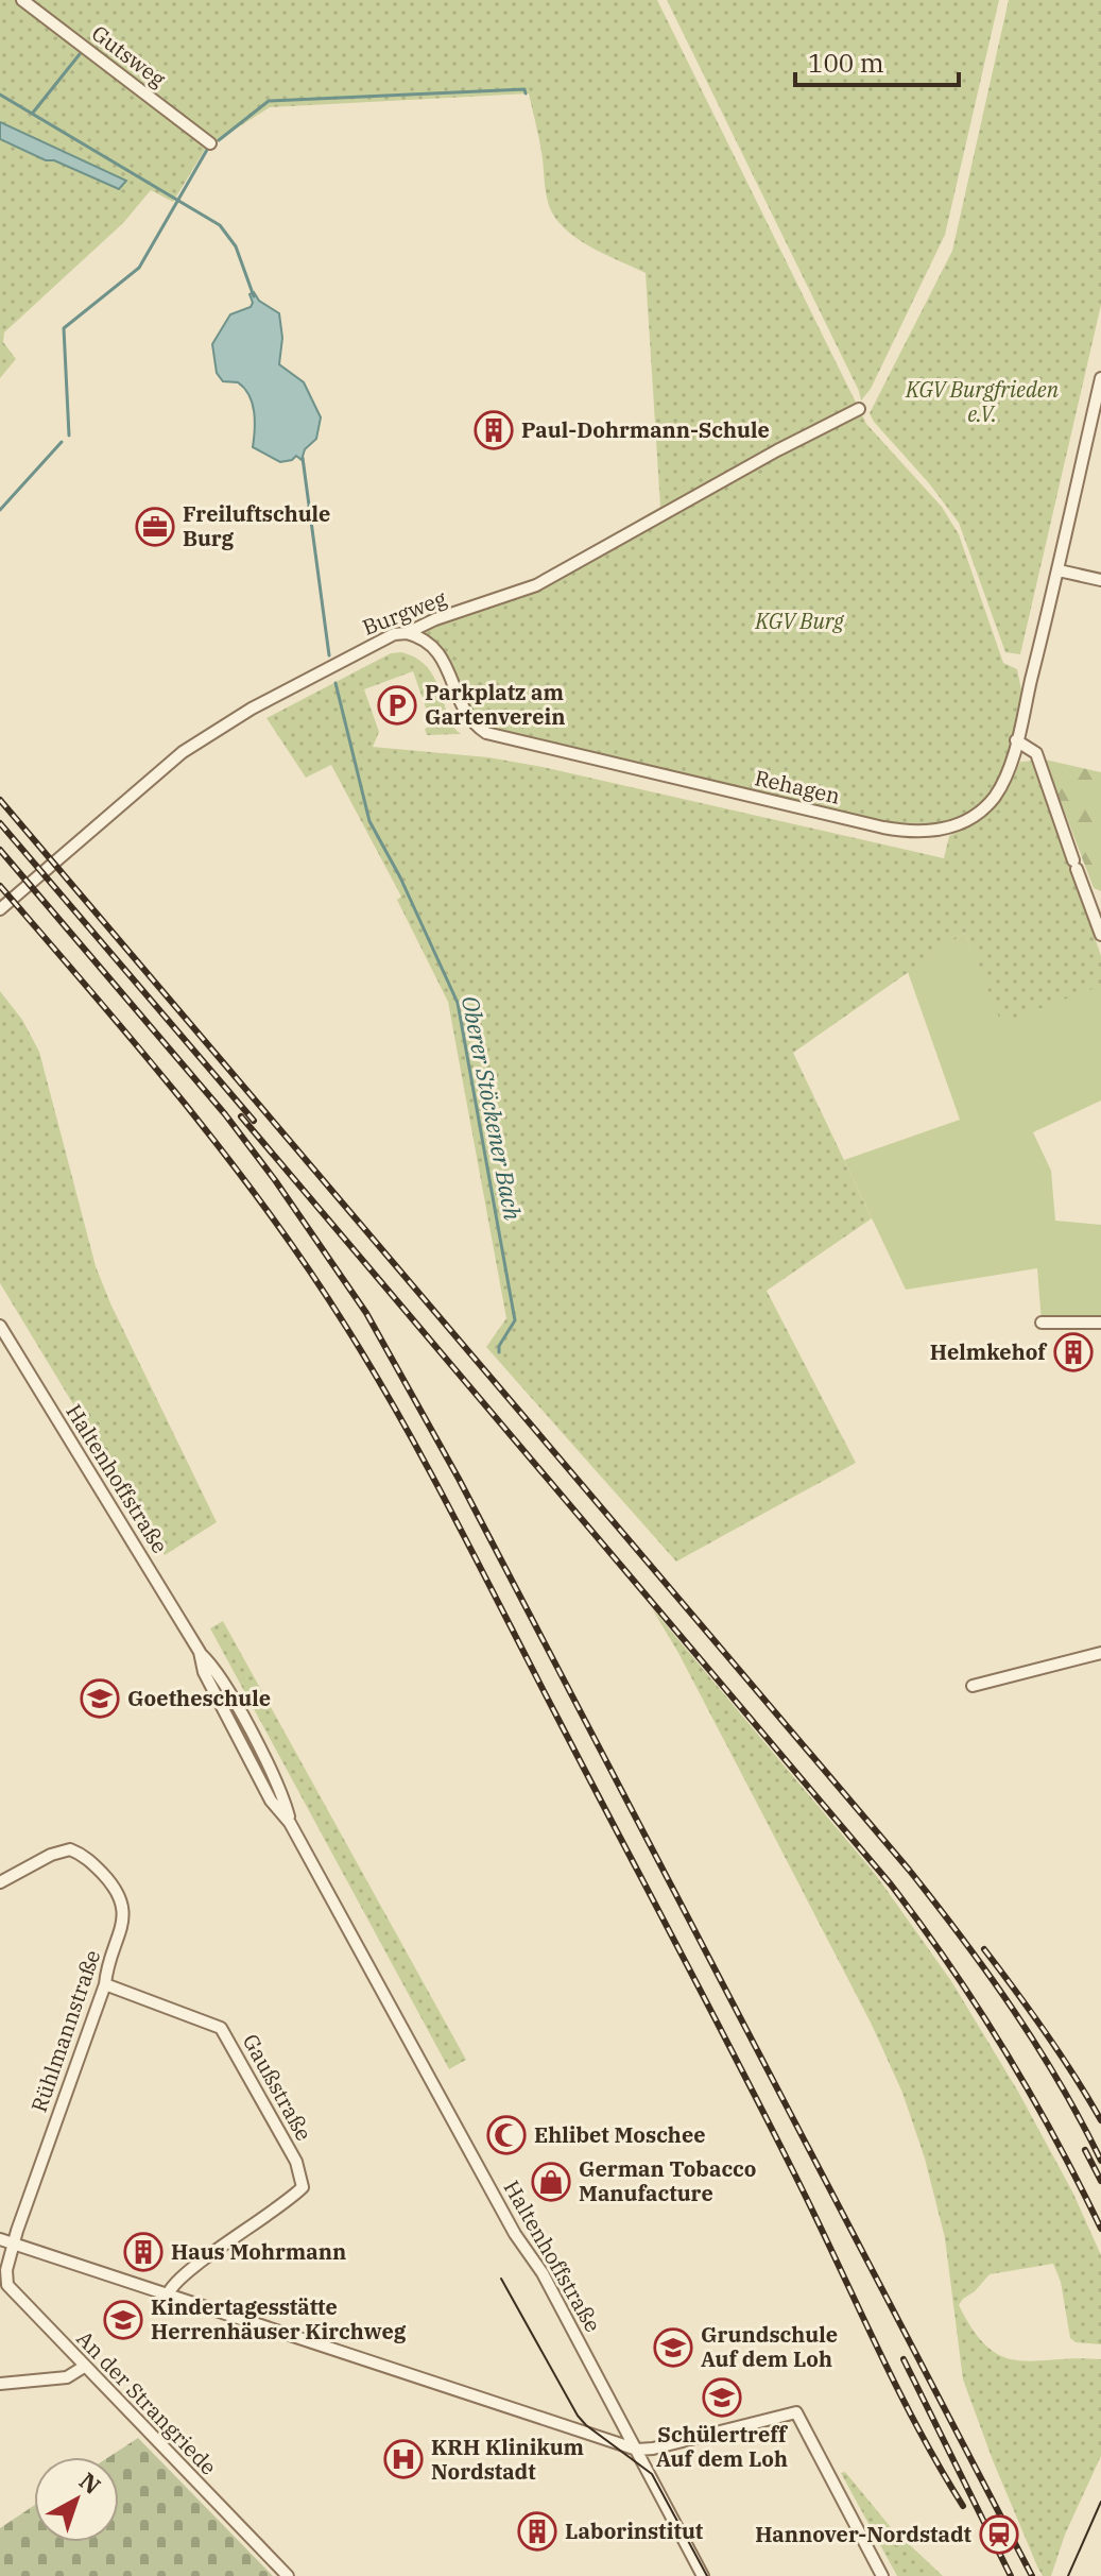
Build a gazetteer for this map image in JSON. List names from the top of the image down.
{
  "streets": {
    "street": [
      "Gutsweg",
      "Burgweg",
      "Rehagen",
      "Haltenhoffstraße",
      "Rühlmannstraße",
      "Gaußstraße",
      "An der Strangriede"
    ]
  },
  "crossings": [
    ["Burgweg", "Rehagen"],
    ["Rühlmannstraße", "Gaußstraße"],
    ["Rühlmannstraße", "An der Strangriede"]
  ],
  "water": ["Oberer Stöckener Bach"],
  "parks": ["KGV Burgfrieden e.V.", "KGV Burg"],
  "places": {
    "building": [
      "Paul-Dohrmann-Schule",
      "Helmkehof",
      "Haus Mohrmann",
      "Laborinstitut"
    ],
    "office": ["Freiluftschule Burg"],
    "parking": ["Parkplatz am Gartenverein"],
    "school or university": [
      "Goetheschule",
      "Kindertagesstätte Herrenhäuser Kirchweg",
      "Grundschule Auf dem Loh",
      "Schülertreff Auf dem Loh"
    ],
    "mosque": ["Ehlibet Moschee"],
    "shop": ["German Tobacco Manufacture"],
    "hospital": ["KRH Klinikum Nordstadt"],
    "station": ["Hannover-Nordstadt"]
  },
  "scale_bar": "100 m",
  "north": "top right"
}
